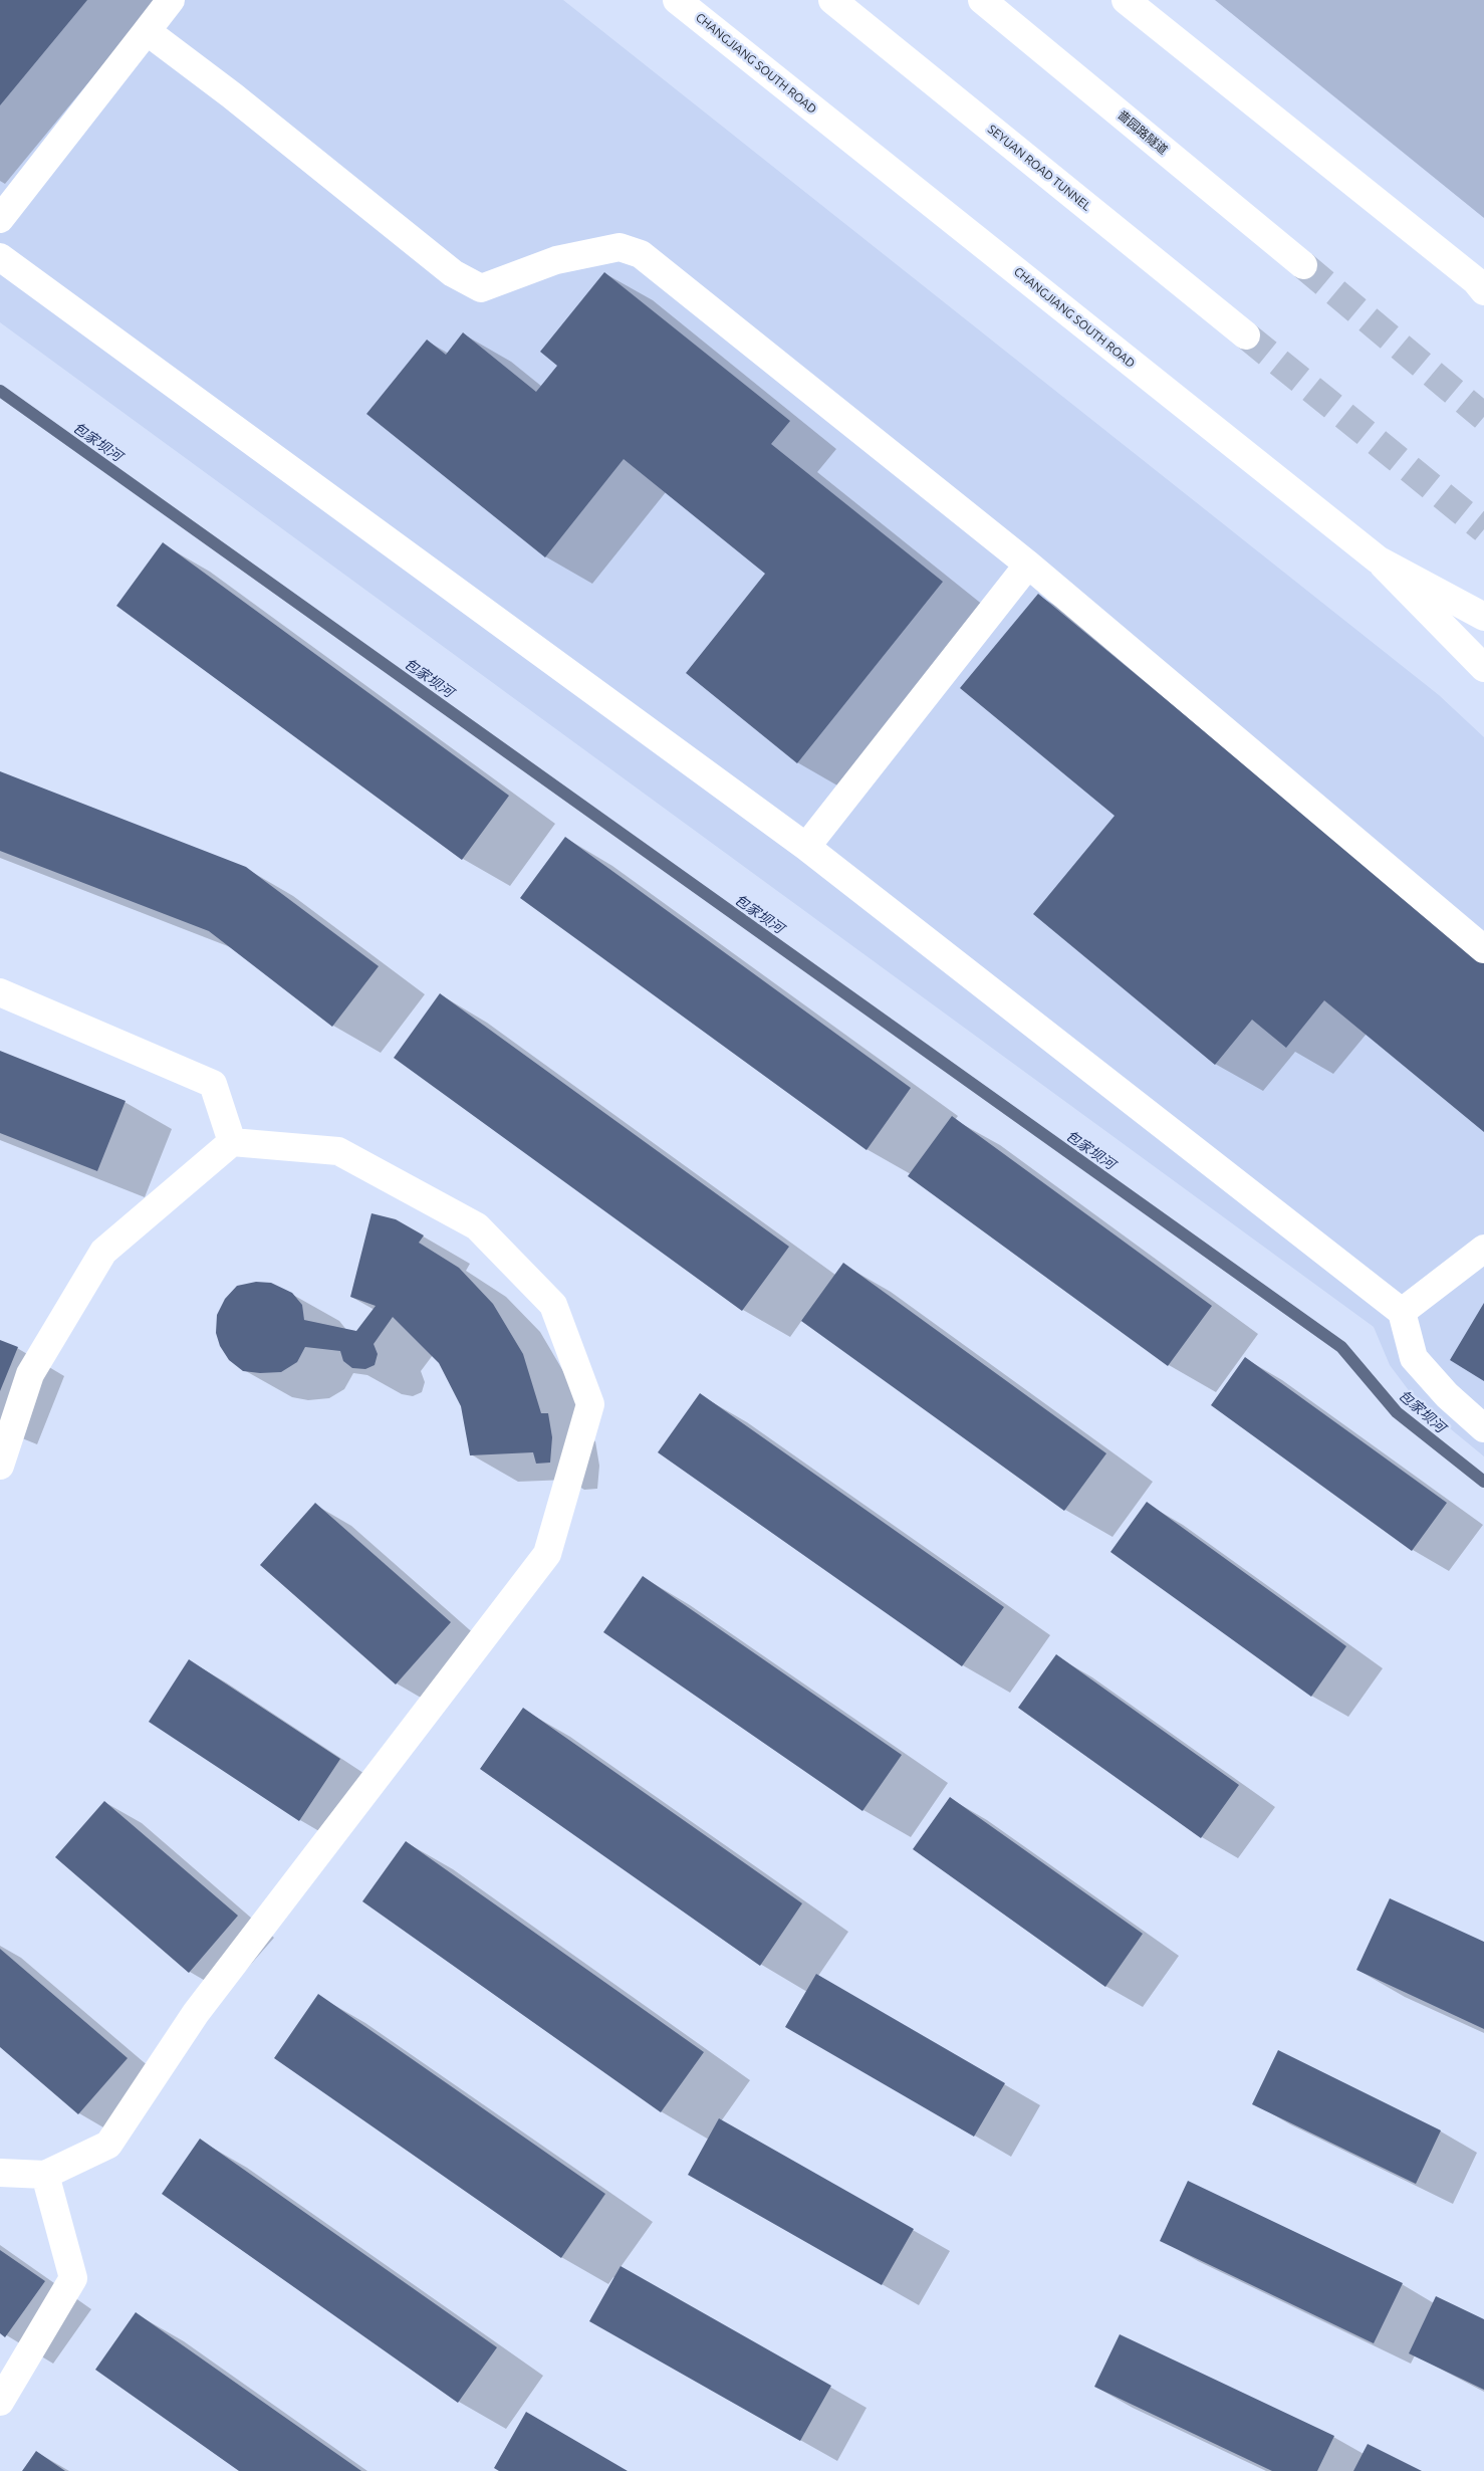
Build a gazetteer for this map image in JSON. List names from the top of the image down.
{
  "streets": {
    "main road": ["CHANGJIANG SOUTH ROAD", "啬园路隧道", "SEYUAN ROAD TUNNEL"]
  },
  "water": ["包家坝河"]
}
